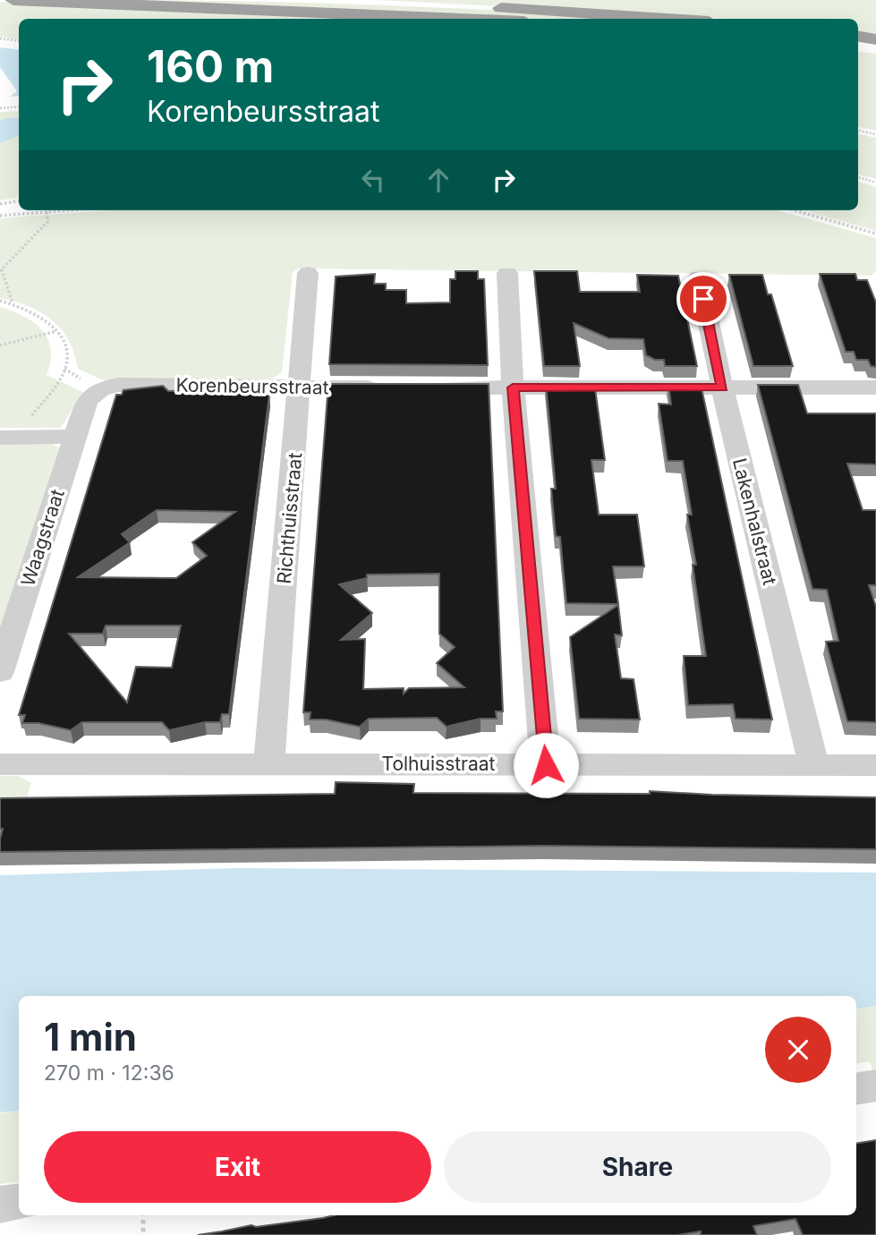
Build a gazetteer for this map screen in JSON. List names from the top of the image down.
{
  "streets": {
    "street": [
      "Korenbeursstraat",
      "Richthuisstraat",
      "Lakenhalstraat",
      "Waagstraat",
      "Tolhuisstraat"
    ]
  },
  "crossings": [
    ["Korenbeursstraat", "Richthuisstraat"],
    ["Korenbeursstraat", "Waagstraat"],
    ["Richthuisstraat", "Tolhuisstraat"],
    ["Lakenhalstraat", "Tolhuisstraat"]
  ],
  "page": {
    "turn": ["160 m", "Korenbeursstraat"],
    "heading": ["1 min", "270 m · 12:36"],
    "buttons": ["Exit", "Share"]
  }
}
